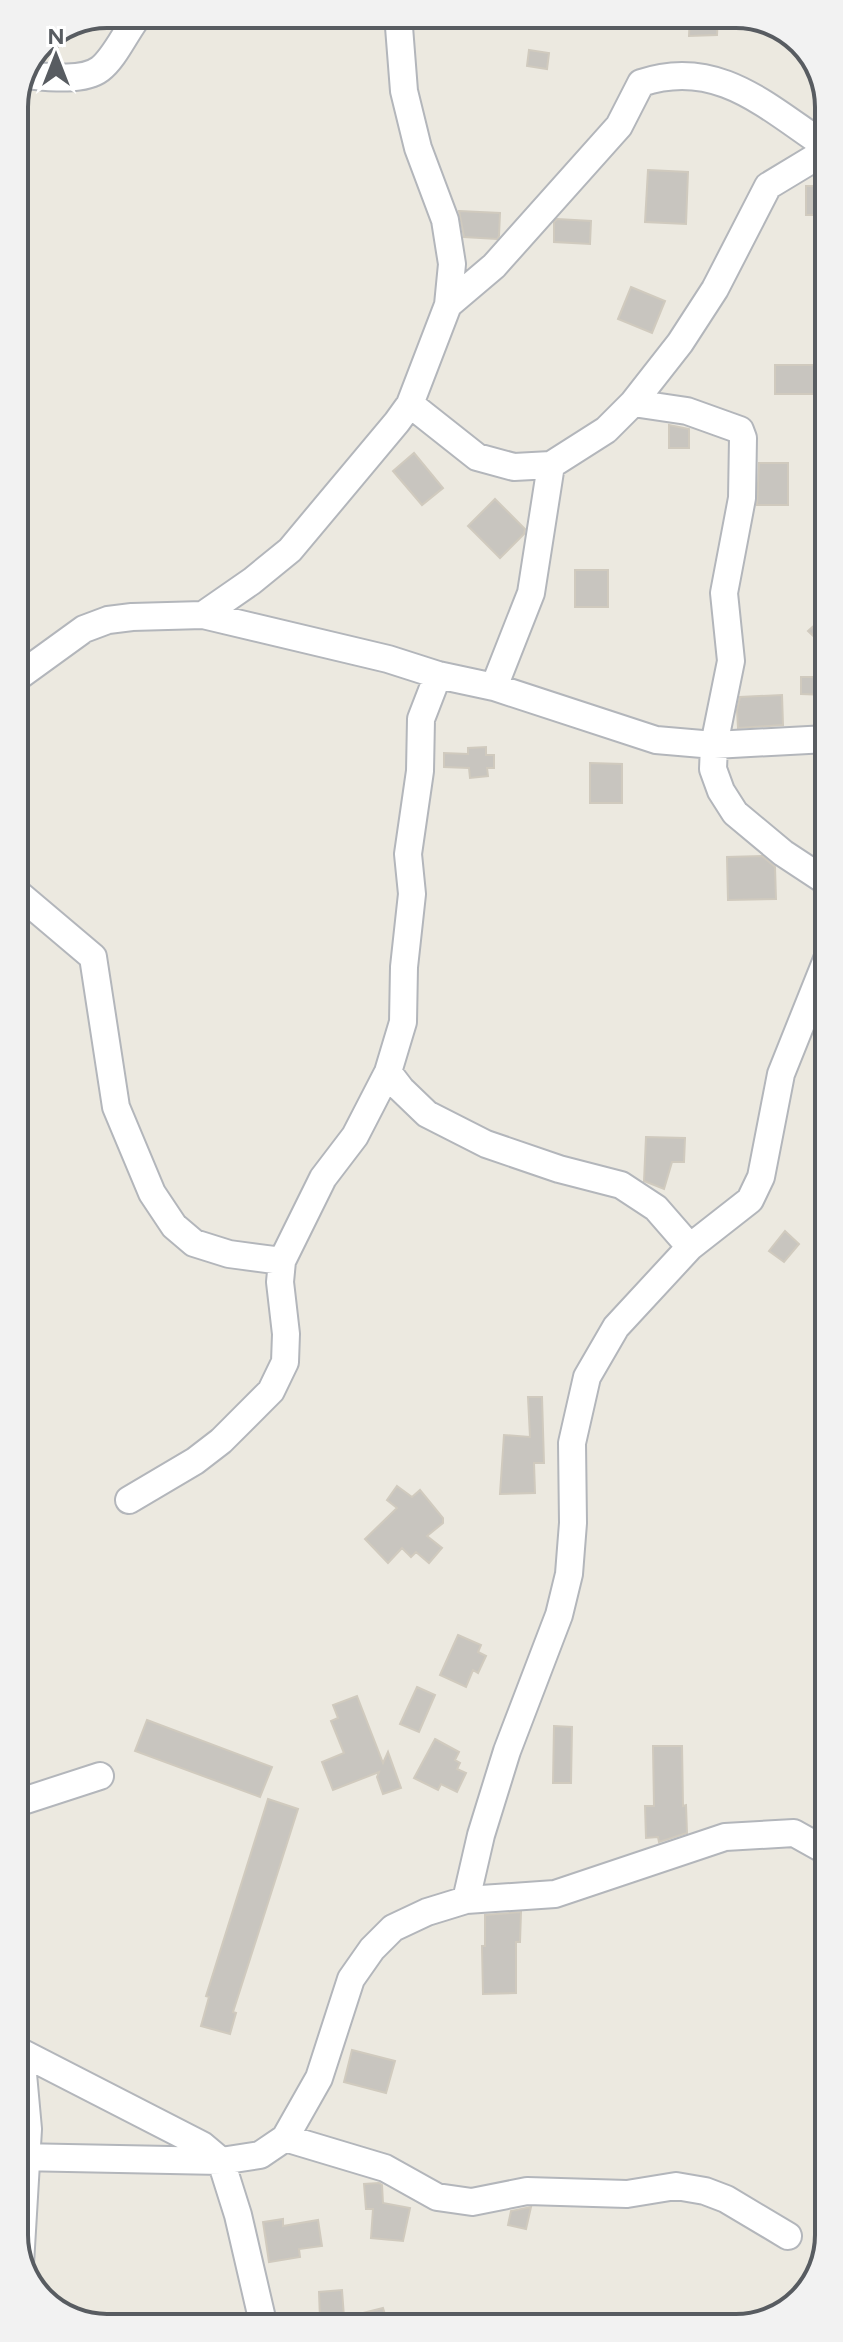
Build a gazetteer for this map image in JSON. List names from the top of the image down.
{
  "north": "top"
}
